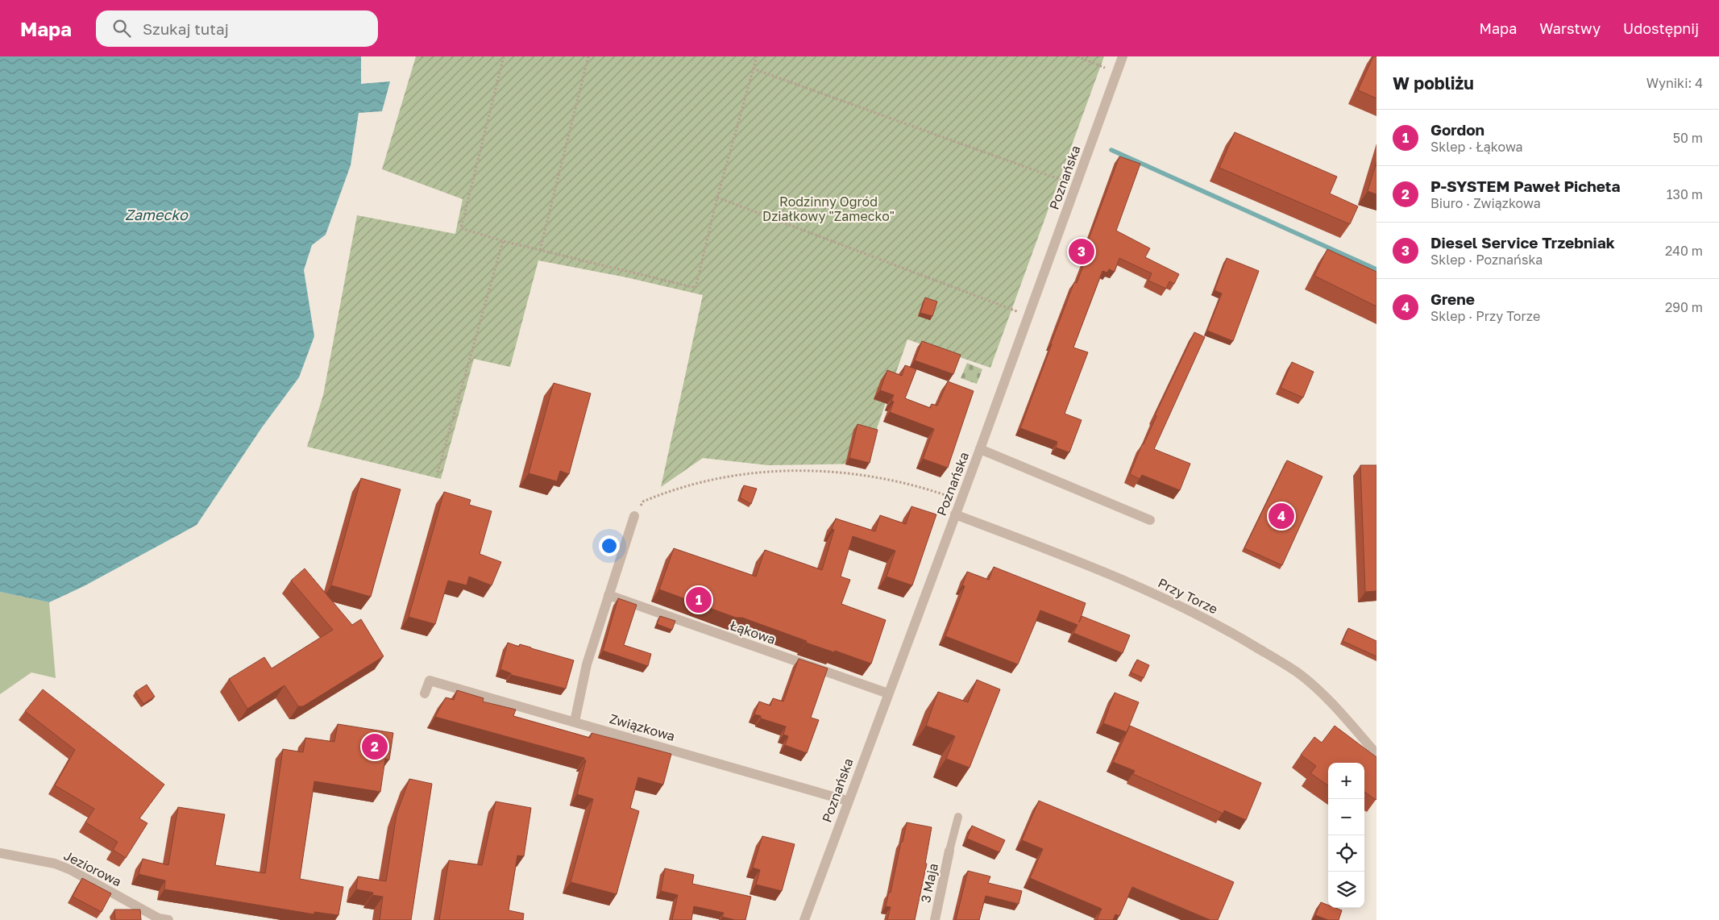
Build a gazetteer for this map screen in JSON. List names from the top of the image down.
{
  "streets": {
    "street": [
      "Poznańska",
      "Przy Torze",
      "Łąkowa",
      "Związkowa",
      "Jeziorowa",
      "3 Maja"
    ]
  },
  "crossings": [
    ["Poznańska", "Przy Torze"],
    ["Poznańska", "Łąkowa"],
    ["Poznańska", "Związkowa"]
  ],
  "water": ["Zamecko"],
  "parks": ["Rodzinny Ogród Działkowy \"Zamecko\""],
  "page": {
    "header": "Mapa",
    "search": "Szukaj tutaj",
    "nav": ["Mapa", "Warstwy", "Udostępnij"],
    "heading": ["W pobliżu", "Wyniki: 4"],
    "list": [
      {
        "mark": "1",
        "name": "Gordon",
        "note": "Sklep · Łąkowa",
        "value": "50 m"
      },
      {
        "mark": "2",
        "name": "P-SYSTEM Paweł Picheta",
        "note": "Biuro · Związkowa",
        "value": "130 m"
      },
      {
        "mark": "3",
        "name": "Diesel Service Trzebniak",
        "note": "Sklep · Poznańska",
        "value": "240 m"
      },
      {
        "mark": "4",
        "name": "Grene",
        "note": "Sklep · Przy Torze",
        "value": "290 m"
      }
    ],
    "pins": [
      "3",
      "4",
      "1",
      "2"
    ],
    "map_buttons": ["+", "−"]
  }
}
